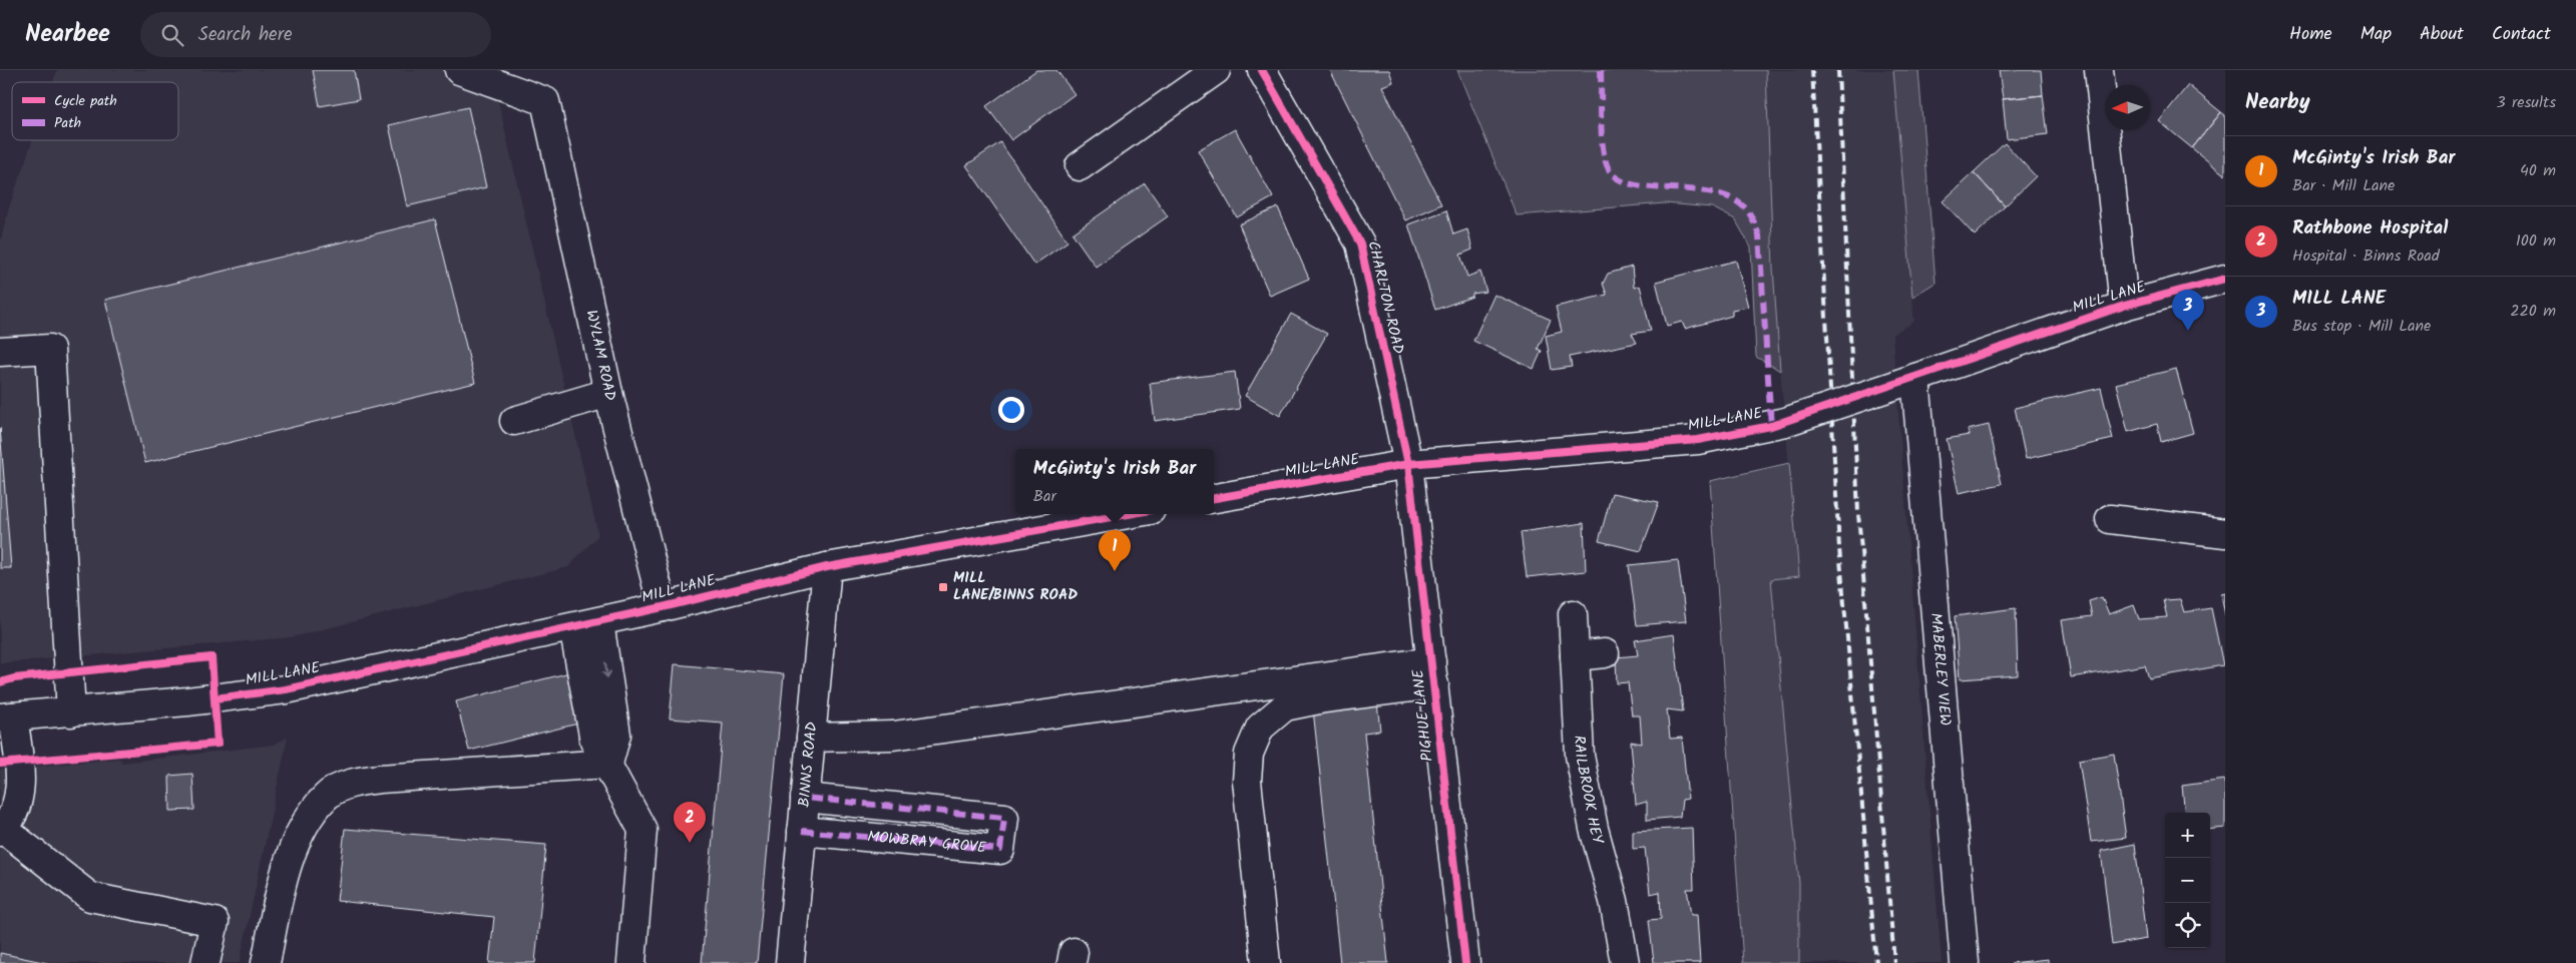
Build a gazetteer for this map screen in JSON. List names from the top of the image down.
{
  "streets": {
    "street": [
      "CHARLTON ROAD",
      "MILL LANE",
      "WYLAM ROAD",
      "MABERLEY VIEW",
      "PIGHUE LANE",
      "BINNS ROAD",
      "RAILBROOK HEY",
      "MOWBRAY GROVE"
    ]
  },
  "crossings": [
    ["CHARLTON ROAD", "MILL LANE"],
    ["CHARLTON ROAD", "PIGHUE LANE"],
    ["MILL LANE", "WYLAM ROAD"],
    ["MILL LANE", "MABERLEY VIEW"],
    ["MILL LANE", "PIGHUE LANE"],
    ["MILL LANE", "BINNS ROAD"],
    ["BINNS ROAD", "MOWBRAY GROVE"]
  ],
  "places": {
    "transit": ["MILL LANE/BINNS ROAD"]
  },
  "legend": ["Cycle path", "Path"],
  "north": "left",
  "page": {
    "header": "Nearbee",
    "search": "Search here",
    "nav": [
      "Home",
      "Map",
      "About",
      "Contact"
    ],
    "heading": ["Nearby", "3 results"],
    "list": [
      {
        "mark": "1",
        "name": "McGinty's Irish Bar",
        "note": "Bar · Mill Lane",
        "value": "40 m"
      },
      {
        "mark": "2",
        "name": "Rathbone Hospital",
        "note": "Hospital · Binns Road",
        "value": "100 m"
      },
      {
        "mark": "3",
        "name": "MILL LANE",
        "note": "Bus stop · Mill Lane",
        "value": "220 m"
      }
    ],
    "pins": ["3", "1", "2"],
    "popup": ["McGinty's Irish Bar", "Bar"],
    "map_buttons": ["+", "−"]
  }
}
